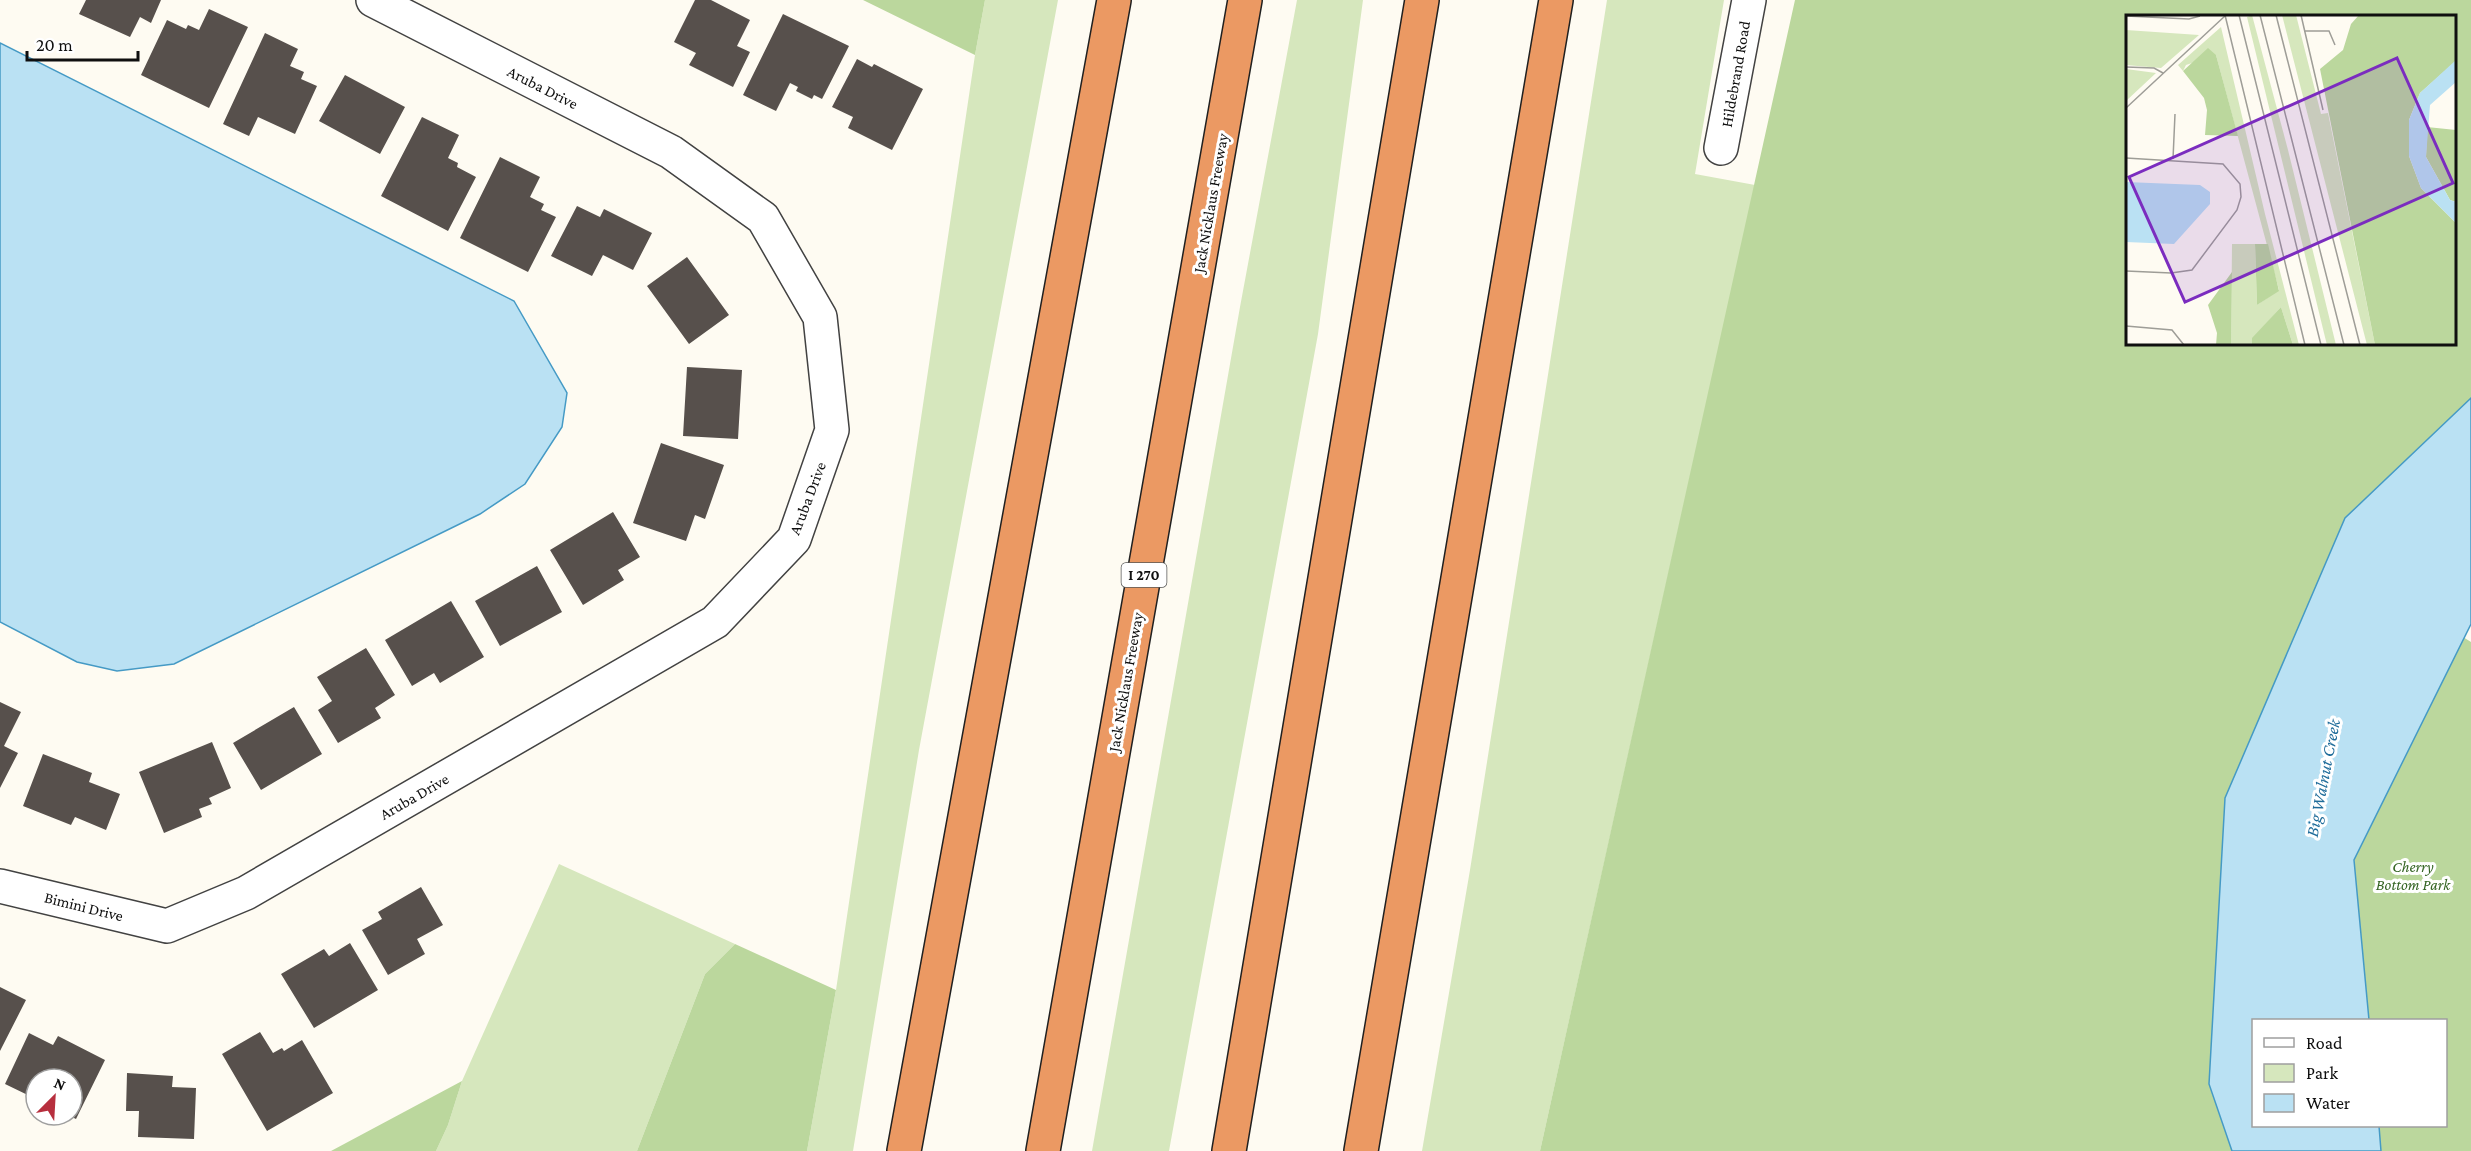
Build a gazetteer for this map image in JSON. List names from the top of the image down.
{
  "streets": {
    "highway": ["Jack Nicklaus Freeway", "I 270"],
    "street": ["Hildebrand Road", "Aruba Drive", "Bimini Drive"]
  },
  "crossings": [
    ["Aruba Drive", "Bimini Drive"]
  ],
  "water": ["Big Walnut Creek"],
  "parks": ["Cherry Bottom Park"],
  "legend": ["Road", "Park", "Water"],
  "scale_bar": "20 m",
  "north": "top right"
}
